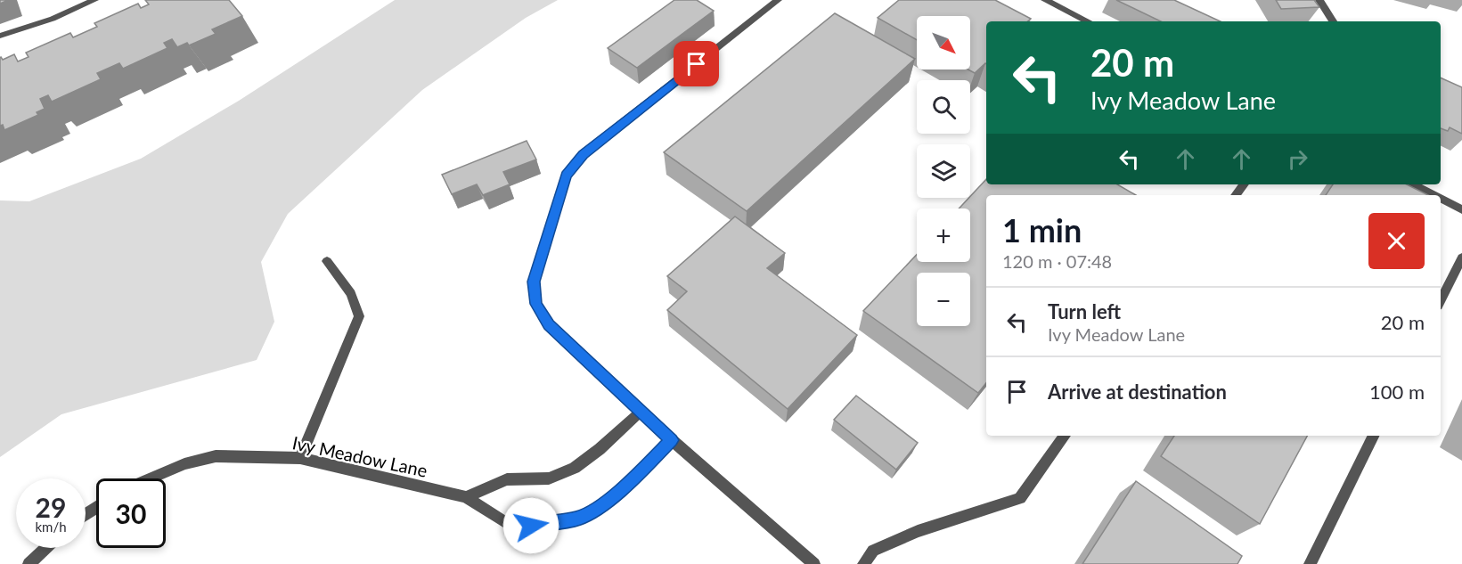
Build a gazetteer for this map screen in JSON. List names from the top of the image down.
{
  "streets": {
    "street": ["Ivy Meadow Lane"]
  },
  "north": "bottom right",
  "page": {
    "map_buttons": ["+", "−"],
    "turn": ["20 m", "Ivy Meadow Lane"],
    "heading": ["1 min", "120 m · 07:48"],
    "list": [
      {
        "name": "Turn left",
        "note": "Ivy Meadow Lane",
        "value": "20 m"
      },
      {
        "name": "Arrive at destination",
        "value": "100 m"
      }
    ],
    "speed": "29 km/h",
    "limit": "30"
  }
}
